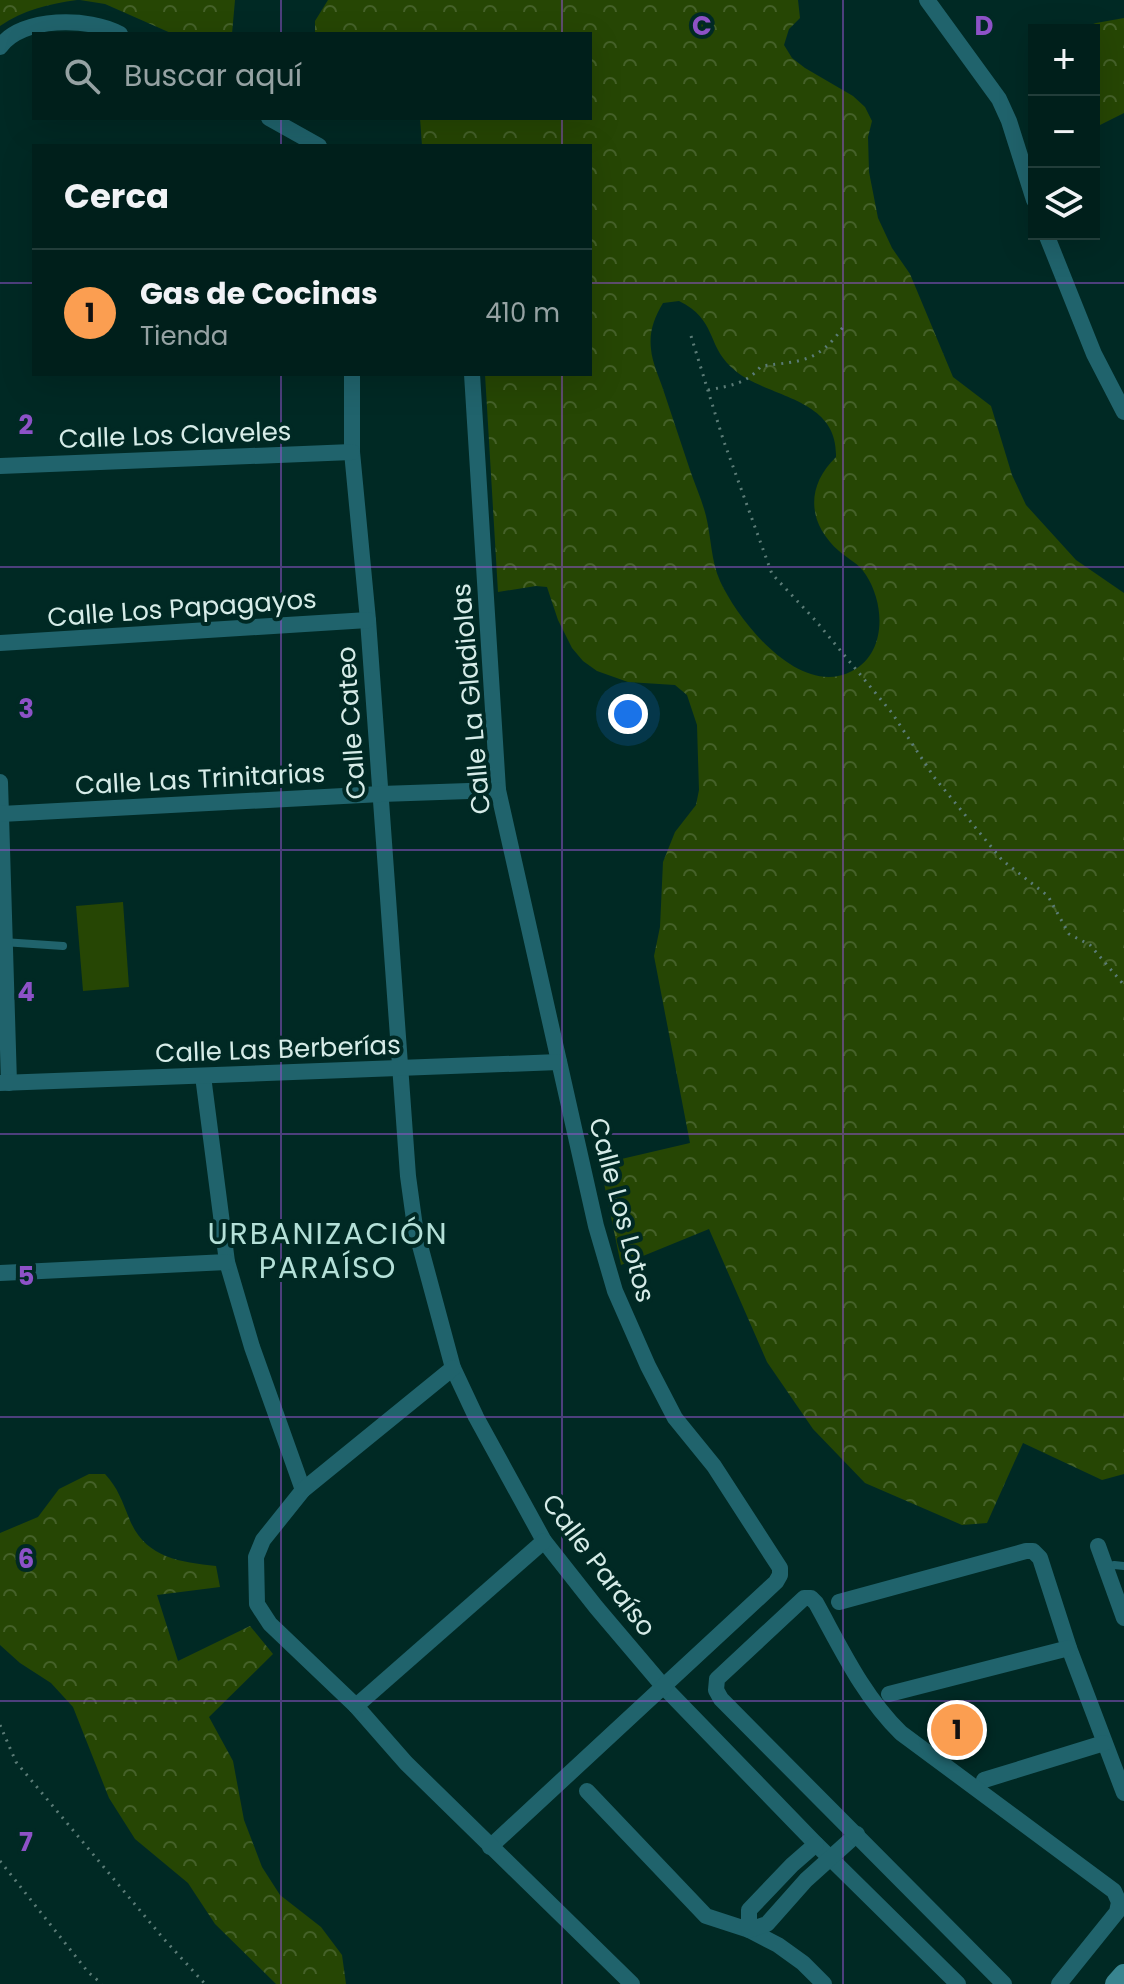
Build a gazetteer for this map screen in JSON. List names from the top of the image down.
{
  "streets": {
    "street": [
      "Calle Los Claveles",
      "Calle Los Papagayos",
      "Calle La Gladiolas",
      "Calle Cateo",
      "Calle Las Trinitarias",
      "Calle Las Berberías",
      "Calle Los Lotos",
      "Calle Paraíso"
    ]
  },
  "crossings": [
    ["Calle Los Claveles", "Calle Cateo"],
    ["Calle Los Papagayos", "Calle Cateo"],
    ["Calle La Gladiolas", "Calle Las Trinitarias"],
    ["Calle La Gladiolas", "Calle Las Berberías"],
    ["Calle La Gladiolas", "Calle Los Lotos"],
    ["Calle Cateo", "Calle Las Trinitarias"],
    ["Calle Cateo", "Calle Las Berberías"],
    ["Calle Cateo", "Calle Paraíso"],
    ["Calle Las Berberías", "Calle Los Lotos"],
    ["Calle Las Berberías", "Calle Paraíso"],
    ["Calle Los Lotos", "Calle Paraíso"]
  ],
  "districts": ["URBANIZACIÓN PARAÍSO"],
  "page": {
    "map_buttons": ["+", "−"],
    "search": "Buscar aquí",
    "heading": "Cerca",
    "list": [
      {
        "mark": "1",
        "name": "Gas de Cocinas",
        "note": "Tienda",
        "value": "410 m"
      }
    ],
    "pins": "1"
  },
  "grid": {
    "columns": ["C", "D"],
    "rows": [
      "2",
      "3",
      "4",
      "5",
      "6",
      "7"
    ]
  }
}
